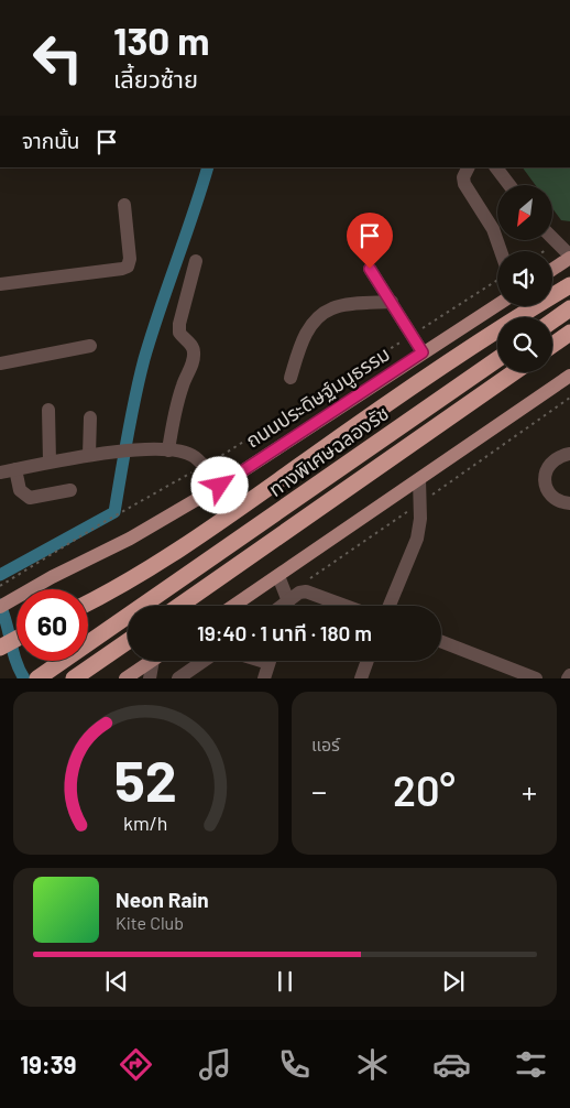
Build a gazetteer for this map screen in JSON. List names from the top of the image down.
{
  "streets": {
    "highway": ["ทางพิเศษฉลองรัช"],
    "main road": ["ถนนประดิษฐ์มนูธรรม"]
  },
  "north": "bottom left",
  "page": {
    "turn": ["130 m", "เลี้ยวซ้าย"],
    "then": "จากนั้น",
    "limit": "60",
    "trip": "19:40 · 1 นาที · 180 m",
    "tile": "แอร์",
    "heat": ["−", "20°", "+"],
    "song": ["Neon Rain", "Kite Club"],
    "tabs": "19:39",
    "gauge": ["52", "km/h"]
  }
}
